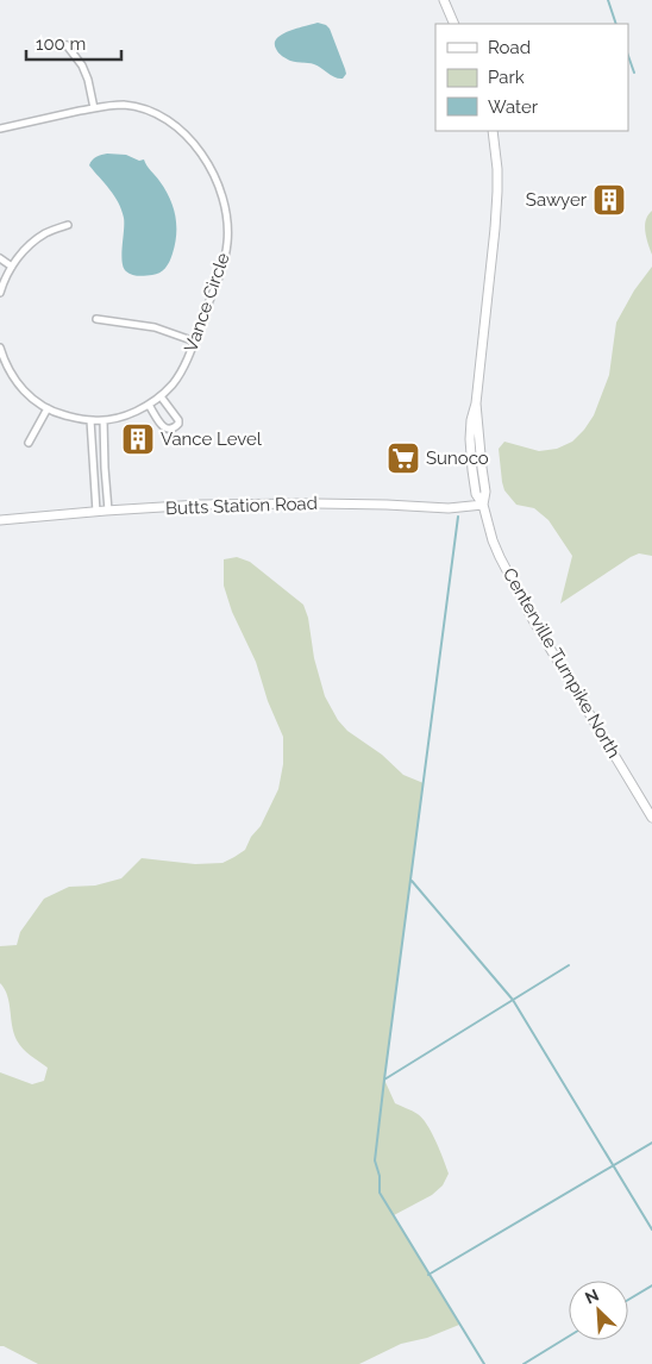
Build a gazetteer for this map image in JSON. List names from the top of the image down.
{
  "streets": {
    "main road": ["Butts Station Road", "Centerville Turnpike North"],
    "street": ["Vance Circle"]
  },
  "crossings": [
    ["Butts Station Road", "Centerville Turnpike North"]
  ],
  "places": {
    "building": ["Sawyer", "Vance Level"],
    "supermarket": ["Sunoco"]
  },
  "legend": ["Road", "Park", "Water"],
  "scale_bar": "100 m",
  "north": "top left"
}
